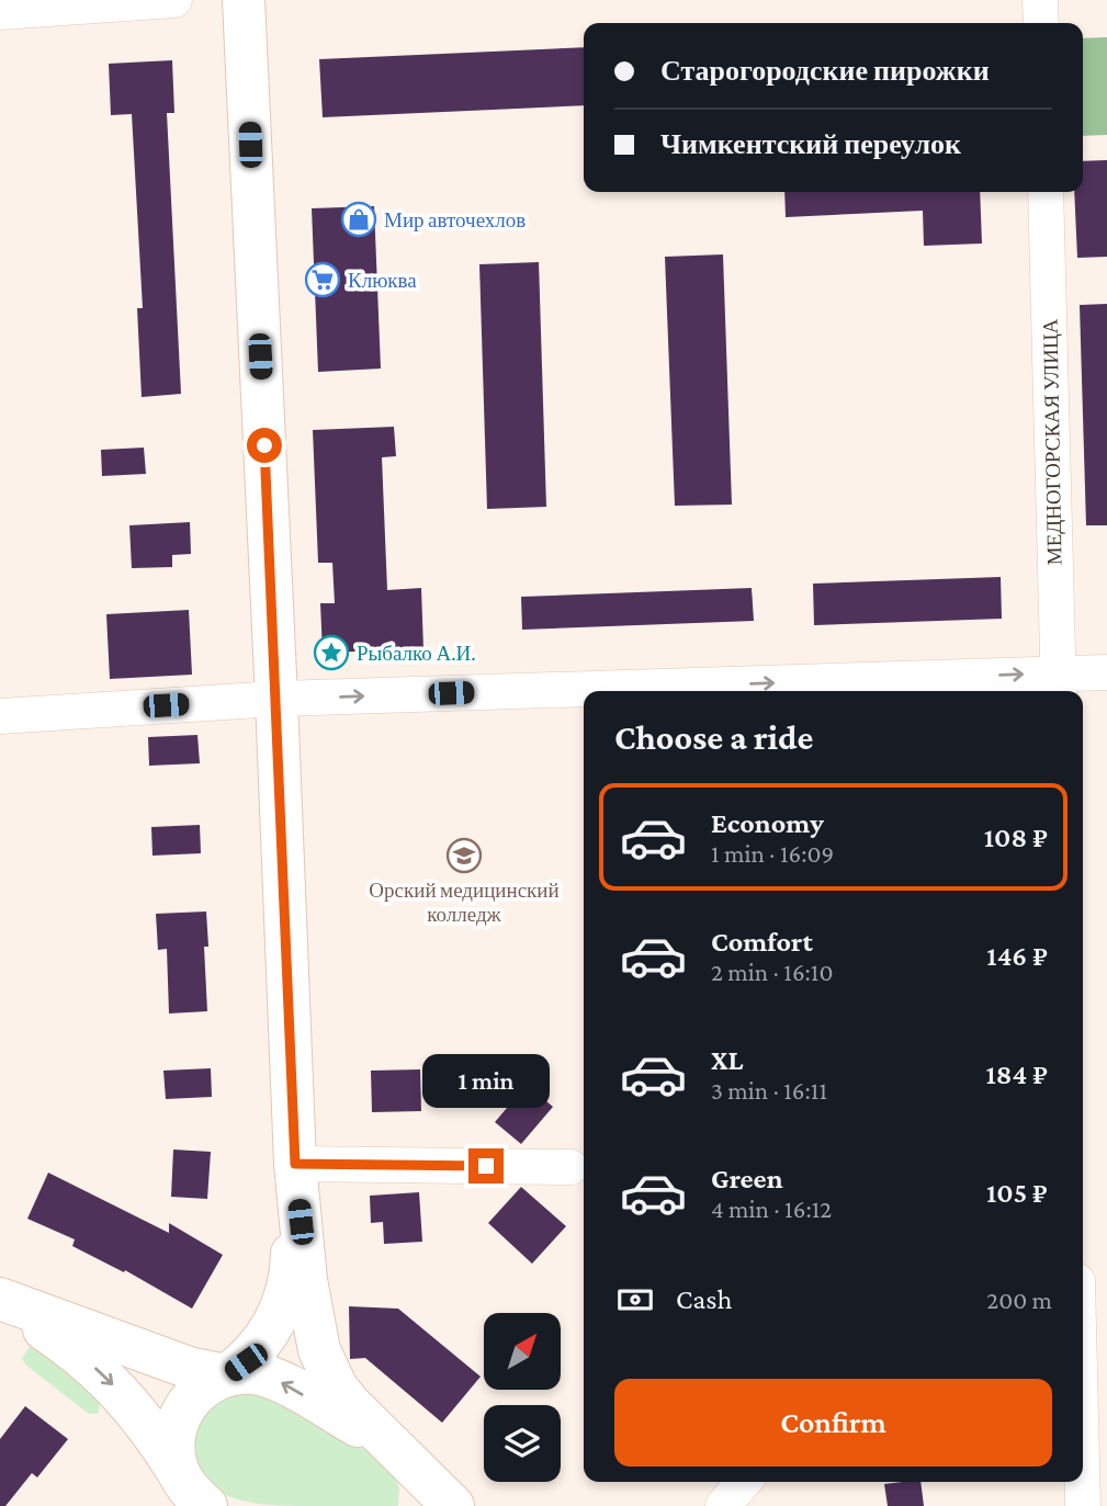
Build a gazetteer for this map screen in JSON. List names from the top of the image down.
{
  "streets": {
    "street": ["МЕДНОГОРСКАЯ УЛИЦА"]
  },
  "places": {
    "shop": ["Мир авточехлов"],
    "supermarket": ["Клюква"],
    "place": ["Рыбалко А.И."],
    "school or university": ["Орский медицинский колледж"]
  },
  "north": "top right",
  "page": {
    "banner": ["Старогородские пирожки", "Чимкентский переулок"],
    "heading": "Choose a ride",
    "list": [
      {
        "name": "Economy",
        "note": "1 min · 16:09",
        "value": "108 ₽"
      },
      {
        "name": "Comfort",
        "note": "2 min · 16:10",
        "value": "146 ₽"
      },
      {
        "name": "XL",
        "note": "3 min · 16:11",
        "value": "184 ₽"
      },
      {
        "name": "Green",
        "note": "4 min · 16:12",
        "value": "105 ₽"
      }
    ],
    "bubble": "1 min",
    "pay": ["Cash", "200 m"],
    "buttons": "Confirm"
  }
}
